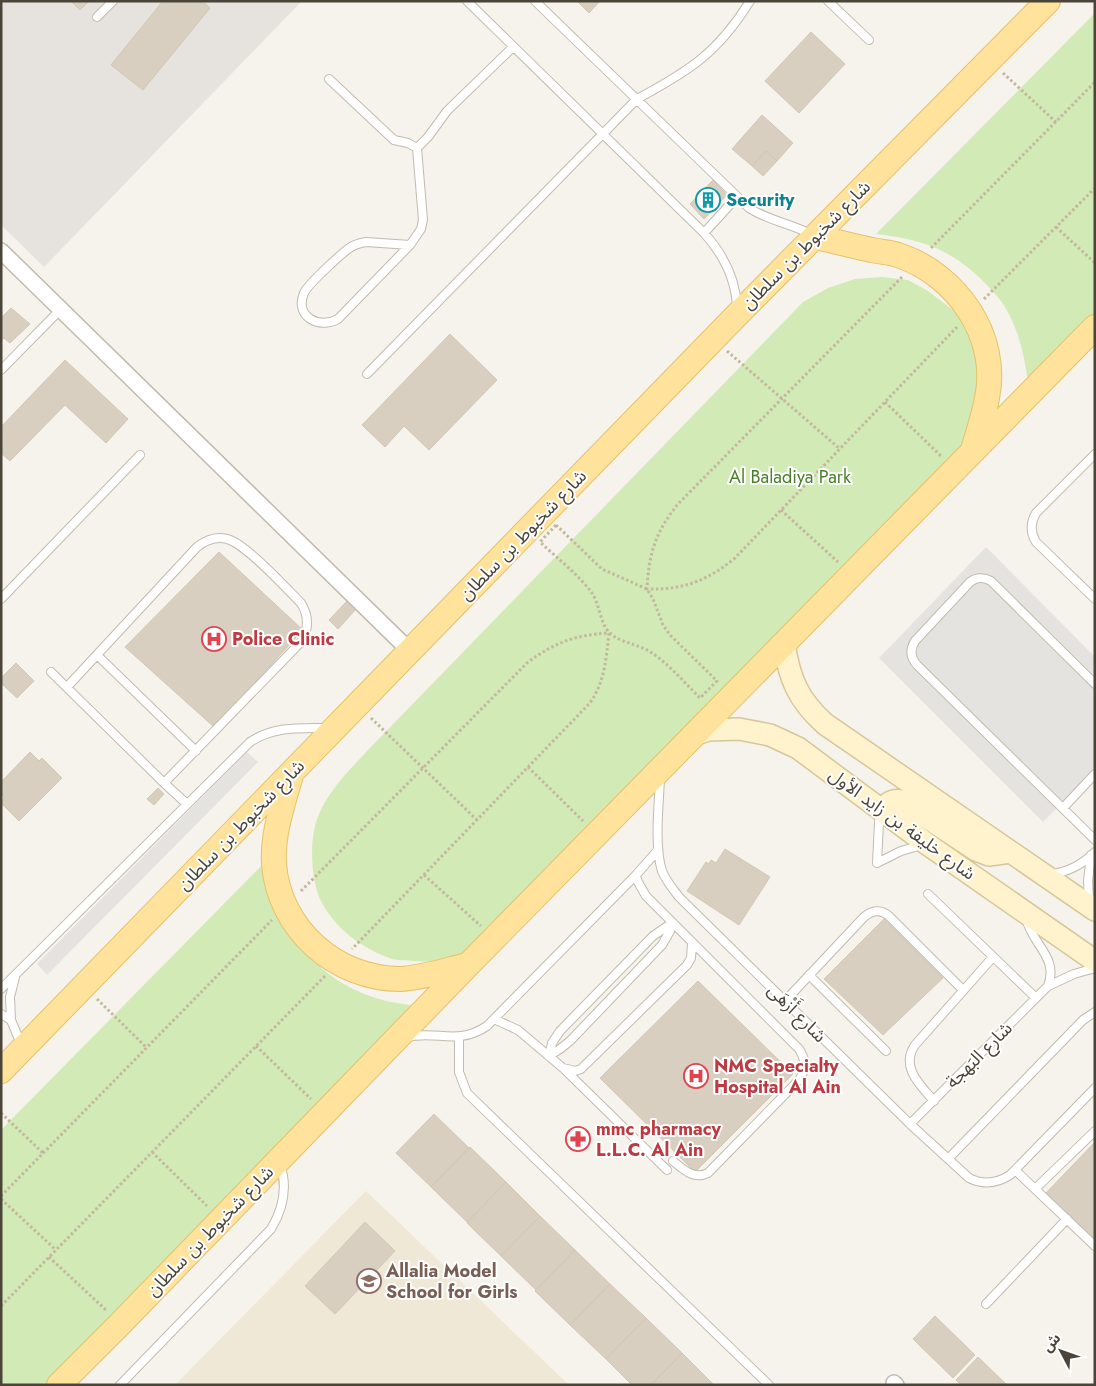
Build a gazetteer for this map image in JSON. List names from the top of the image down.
{
  "streets": {
    "main road": ["شارع شخبوط بن سلطان", "شارع خليفة بن زايد الأول"],
    "lane": ["شارع أَزْهَى", "شارع البَهجة"]
  },
  "crossings": [
    ["شارع شخبوط بن سلطان", "شارع خليفة بن زايد الأول"],
    ["شارع شخبوط بن سلطان", "شارع أَزْهَى"],
    ["شارع أَزْهَى", "شارع البَهجة"]
  ],
  "parks": ["Al Baladiya Park"],
  "places": {
    "building": ["Security"],
    "hospital": ["Police Clinic", "NMC Specialty Hospital Al Ain"],
    "pharmacy": ["mmc pharmacy L.L.C. Al Ain"],
    "school or university": ["Allalia Model School for Girls"]
  },
  "north": "top left"
}
